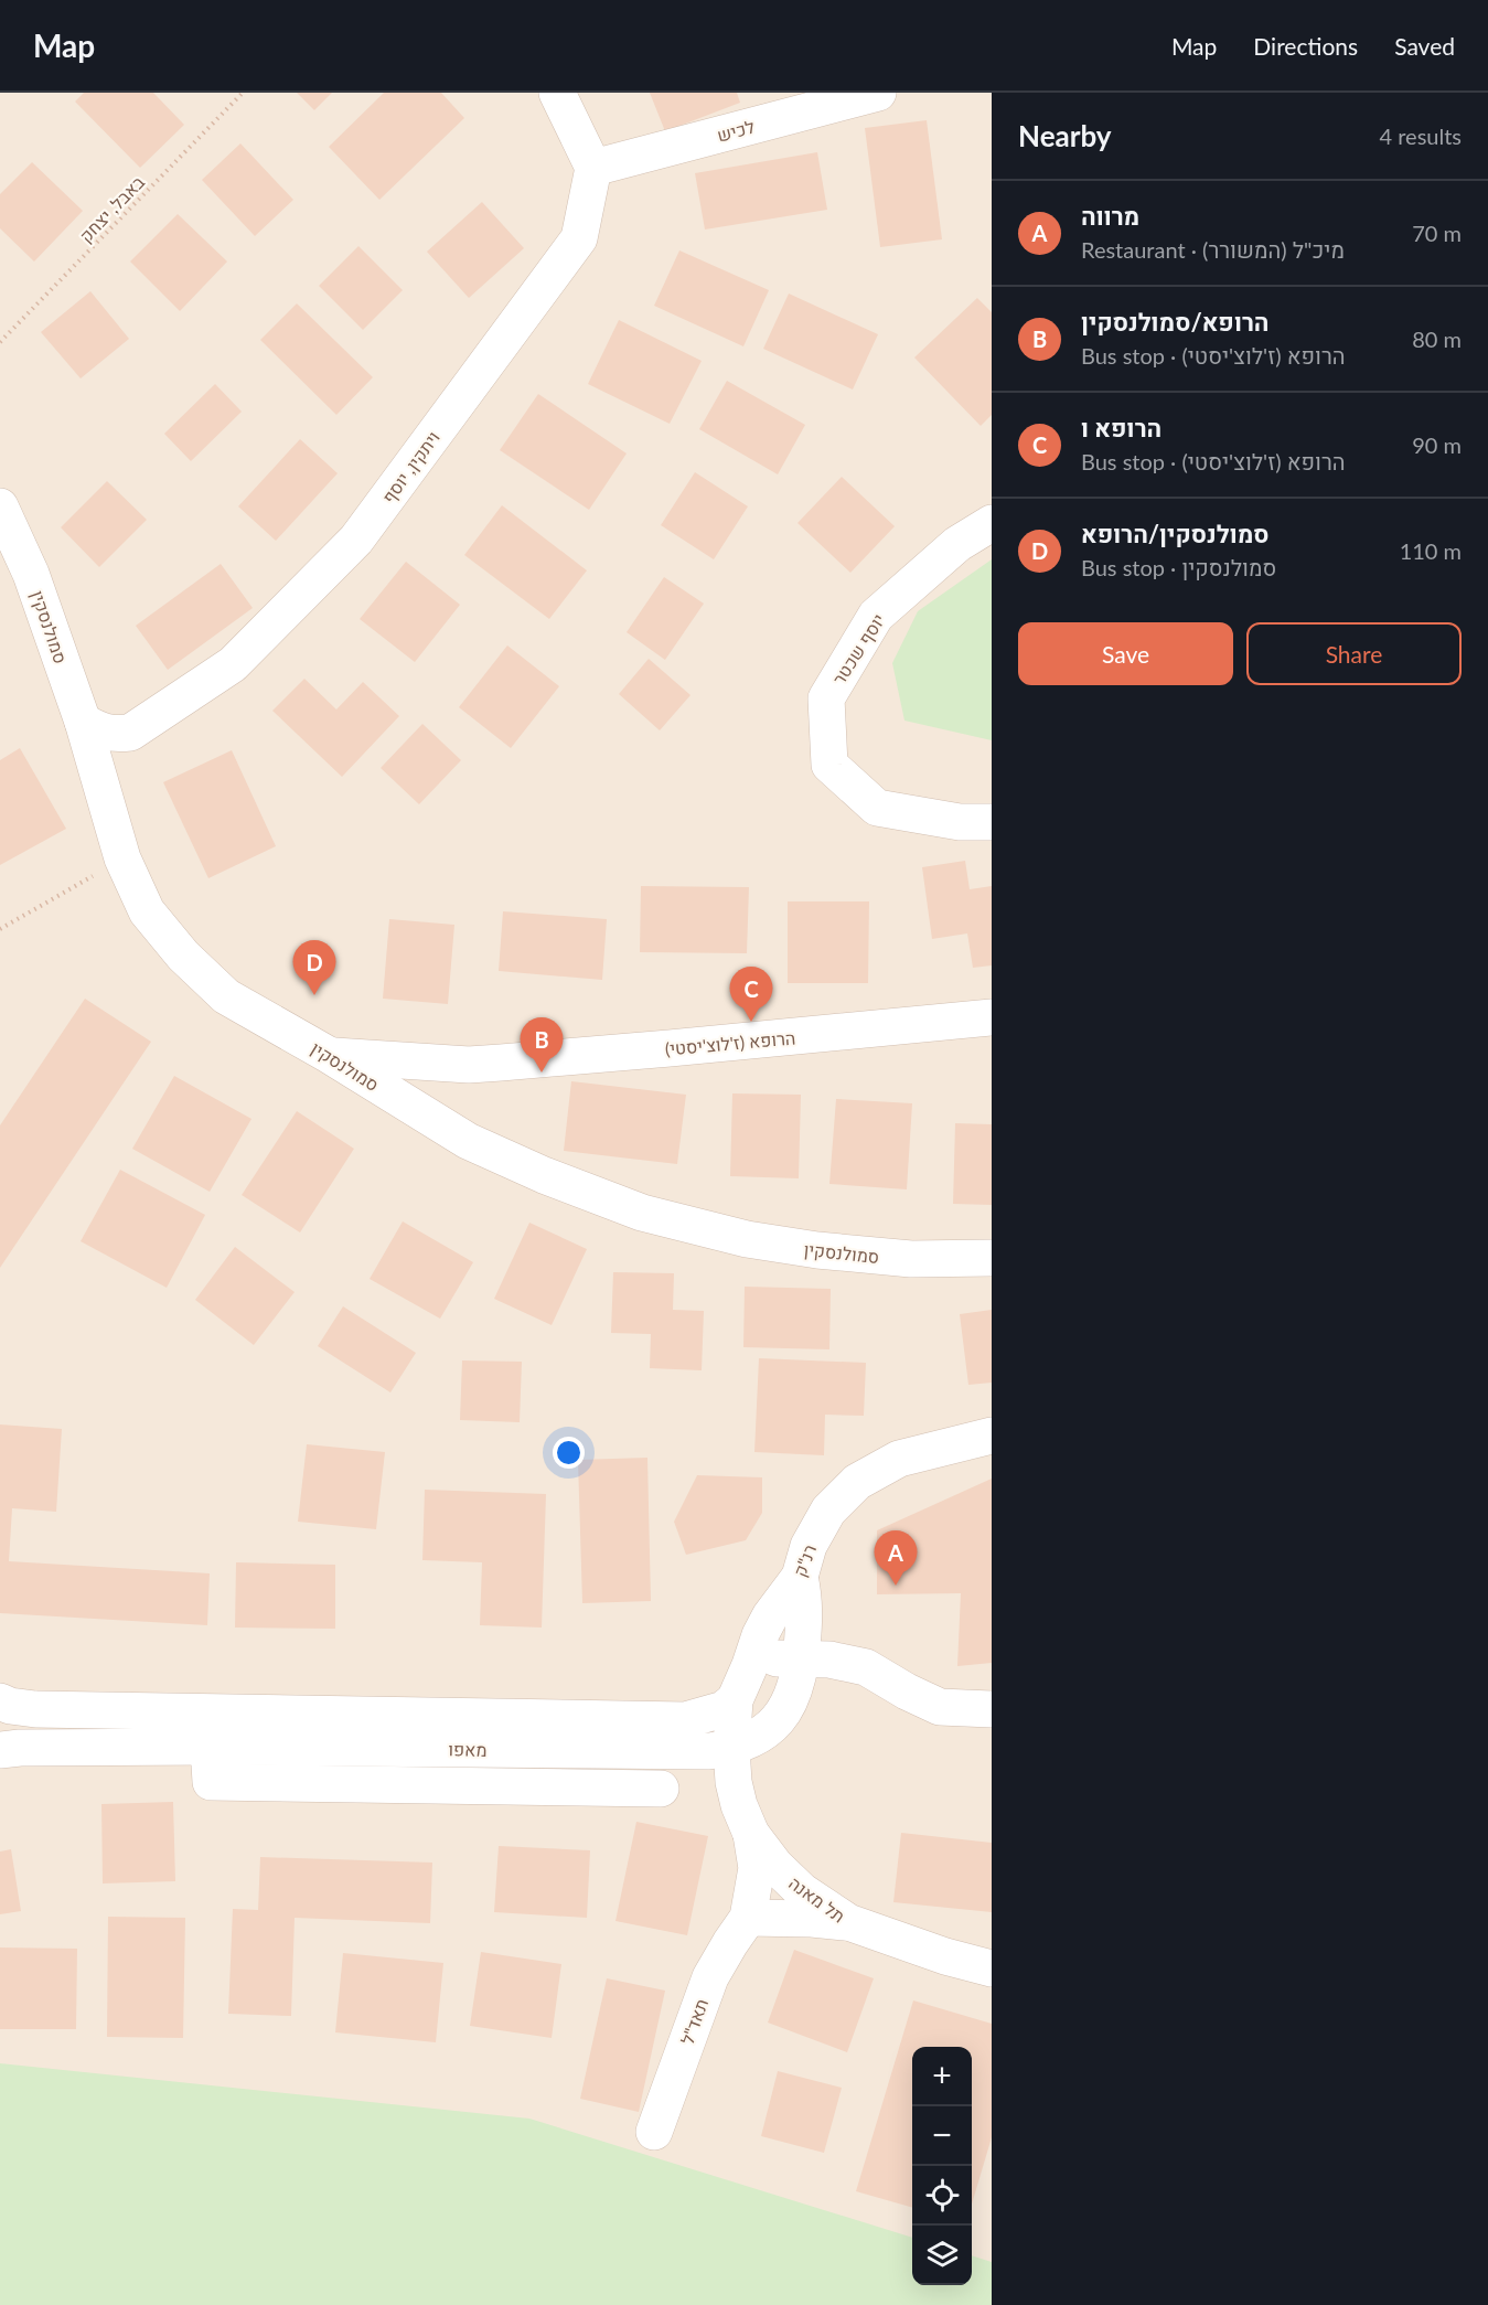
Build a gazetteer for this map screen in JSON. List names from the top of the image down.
{
  "streets": {
    "street": [
      "לכיש",
      "ויתקין, יוסף",
      "סמולנסקין",
      "יוסף שכטר",
      "הרופא (ז'לוצ'יסטי)",
      "רנ\"ק",
      "מאפו",
      "תל מאנה",
      "תאד\"ל"
    ],
    "path": ["באבל, יצחק"]
  },
  "crossings": [
    ["לכיש", "ויתקין, יוסף"],
    ["ויתקין, יוסף", "סמולנסקין"],
    ["סמולנסקין", "הרופא (ז'לוצ'יסטי)"],
    ["רנ\"ק", "מאפו"],
    ["רנ\"ק", "תל מאנה"],
    ["מאפו", "תל מאנה"],
    ["תל מאנה", "תאד\"ל"]
  ],
  "page": {
    "header": "Map",
    "nav": ["Map", "Directions", "Saved"],
    "heading": ["Nearby", "4 results"],
    "list": [
      {
        "mark": "A",
        "name": "מרווה",
        "note": "Restaurant · מיכ\"ל (המשורר)",
        "value": "70 m"
      },
      {
        "mark": "B",
        "name": "הרופא/סמולנסקין",
        "note": "Bus stop · הרופא (ז'לוצ'יסטי)",
        "value": "80 m"
      },
      {
        "mark": "C",
        "name": "הרופא ו",
        "note": "Bus stop · הרופא (ז'לוצ'יסטי)",
        "value": "90 m"
      },
      {
        "mark": "D",
        "name": "סמולנסקין/הרופא",
        "note": "Bus stop · סמולנסקין",
        "value": "110 m"
      }
    ],
    "buttons": ["Save", "Share"],
    "pins": [
      "D",
      "C",
      "B",
      "A"
    ],
    "map_buttons": ["+", "−"]
  }
}
